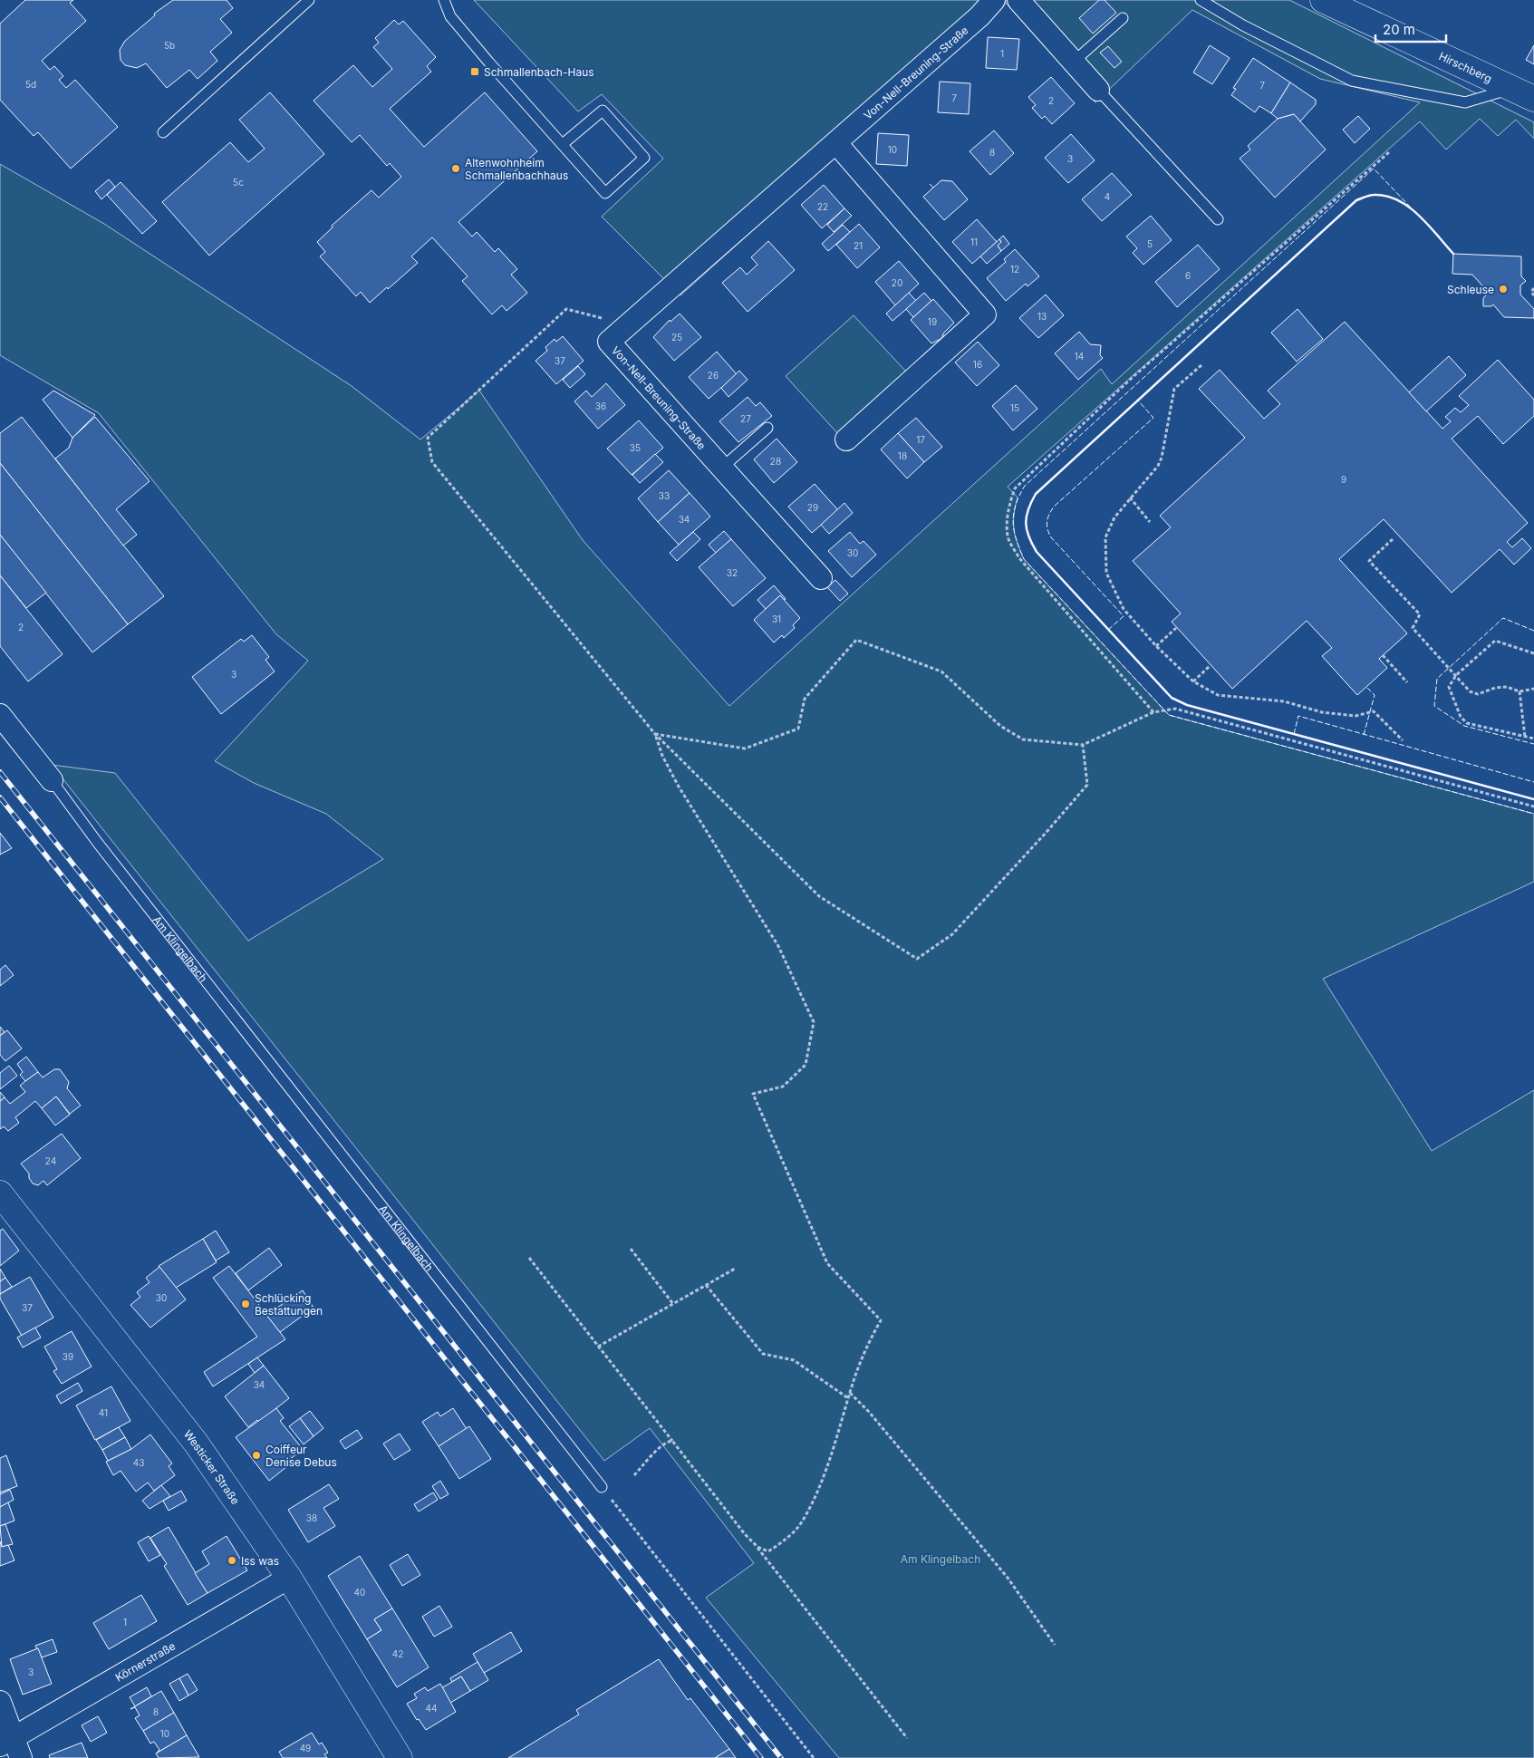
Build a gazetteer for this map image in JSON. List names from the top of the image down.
{
  "streets": {
    "main road": ["Hirschberg", "Westicker Straße"],
    "street": ["Von-Nell-Breuning-Straße", "Am Klingelbach", "Körnerstraße"]
  },
  "crossings": [
    ["Westicker Straße", "Körnerstraße"]
  ],
  "parks": ["Am Klingelbach"],
  "places": {
    "transit": ["Schmallenbach-Haus"],
    "other": [
      "Altenwohnheim Schmallenbachhaus",
      "Schleuse",
      "Schlücking Bestattungen",
      "Coiffeur Denise Debus",
      "Iss was"
    ]
  },
  "house_numbers": [
    "5b",
    "1",
    "5d",
    "7",
    "7",
    "2",
    "10",
    "8",
    "3",
    "5c",
    "4",
    "22",
    "11",
    "5",
    "21",
    "12",
    "6",
    "20",
    "13",
    "19",
    "25",
    "14",
    "37",
    "16",
    "26",
    "36",
    "15",
    "27",
    "17",
    "35",
    "18",
    "28",
    "9",
    "33",
    "29",
    "34",
    "30",
    "32",
    "31",
    "2",
    "3",
    "24",
    "30",
    "37",
    "39",
    "34",
    "41",
    "43",
    "38",
    "40",
    "1",
    "42",
    "3",
    "44",
    "8",
    "10",
    "49"
  ],
  "scale_bar": "20 m"
}
